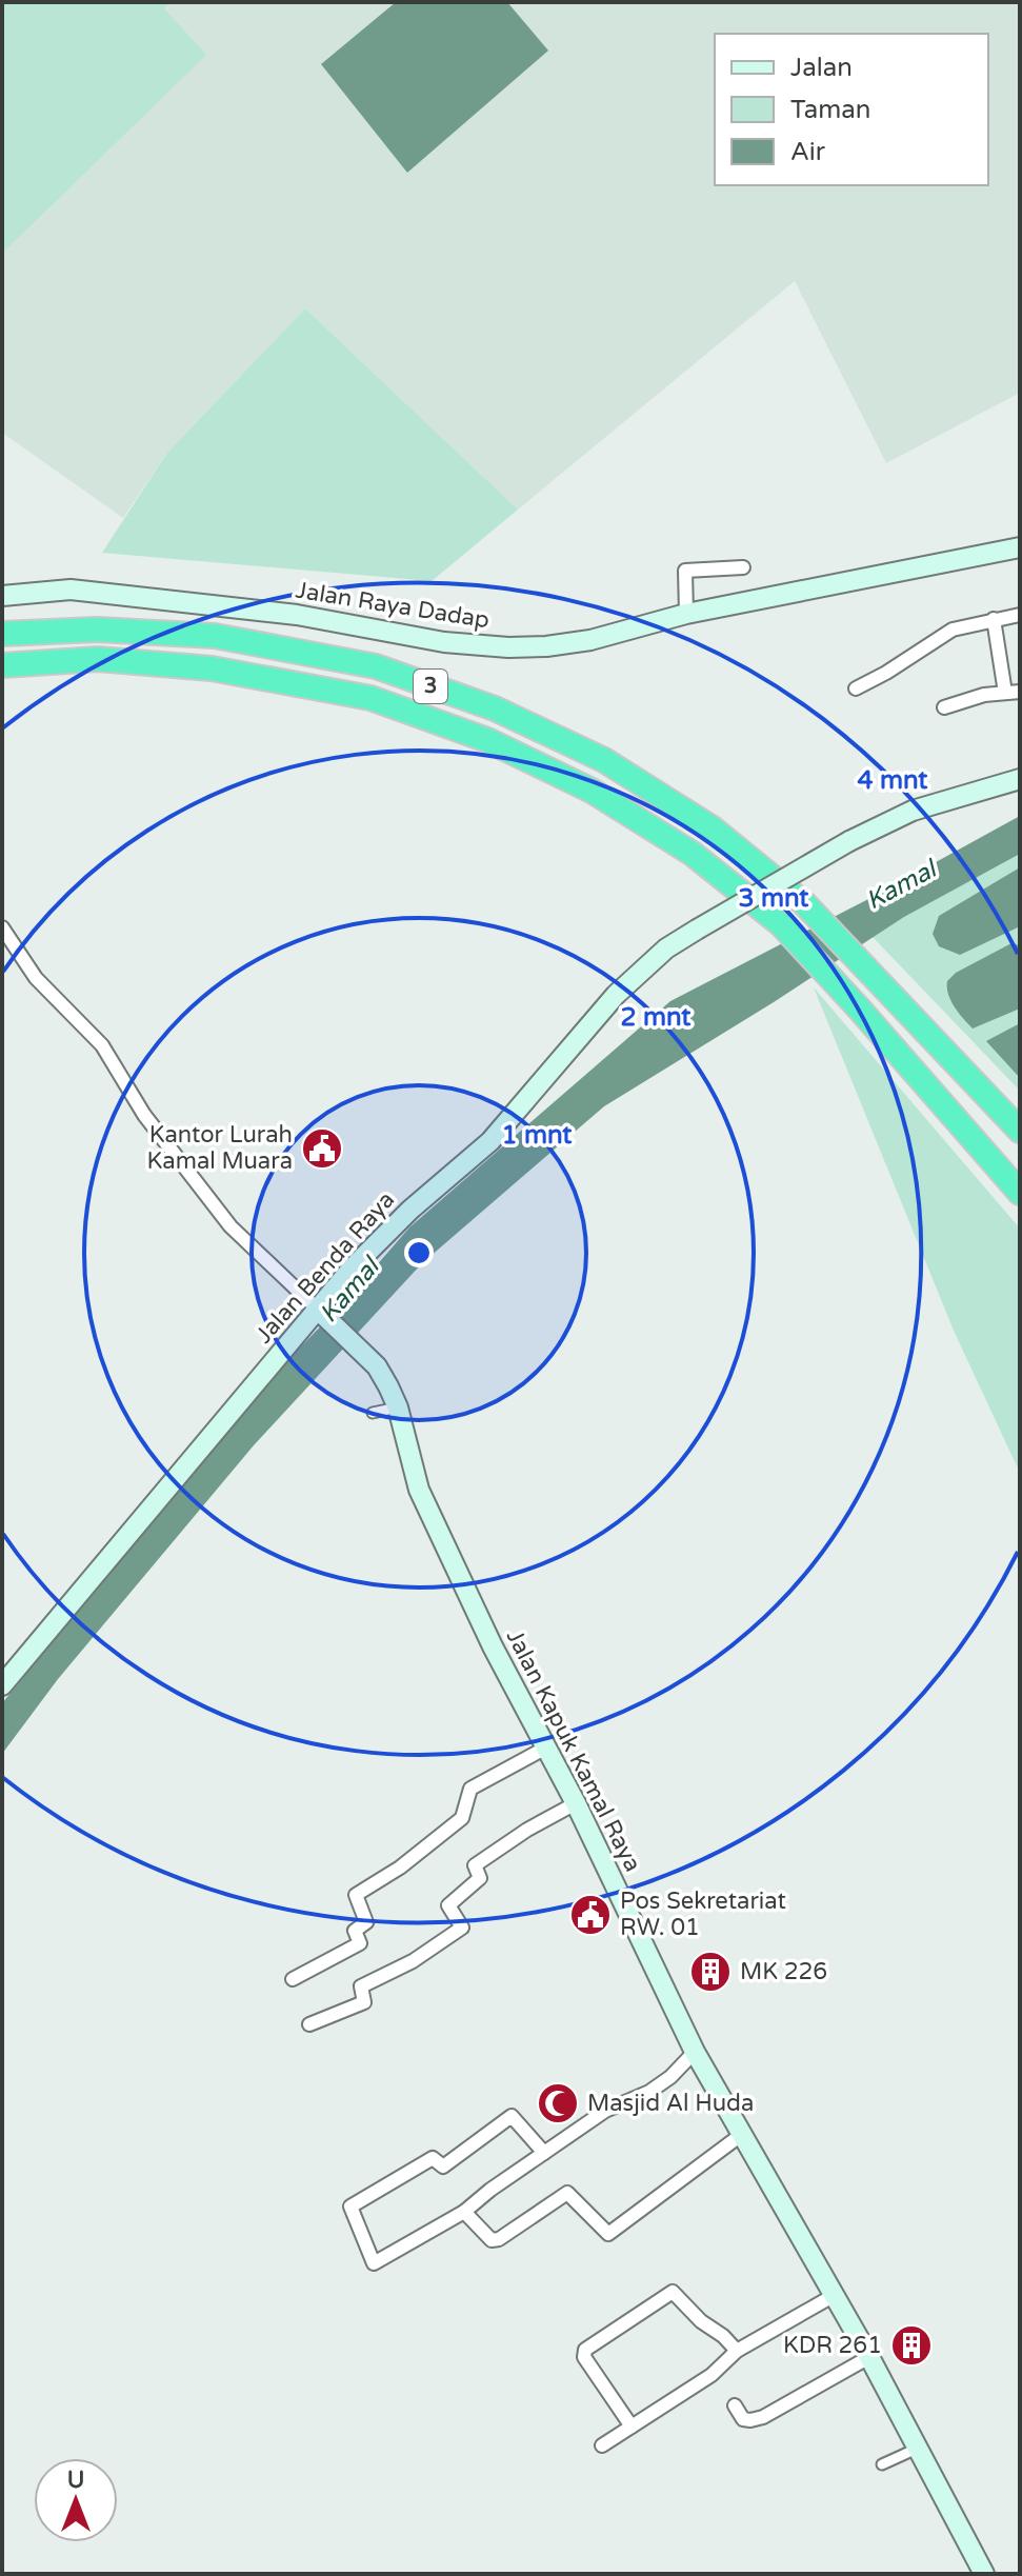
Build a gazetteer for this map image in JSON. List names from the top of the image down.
{
  "streets": {
    "highway": ["3"],
    "main road": ["Jalan Raya Dadap", "Jalan Benda Raya", "Jalan Kapuk Kamal Raya"]
  },
  "crossings": [
    ["Jalan Benda Raya", "Jalan Kapuk Kamal Raya"]
  ],
  "water": ["Kamal"],
  "places": {
    "public building": ["Kantor Lurah Kamal Muara", "Pos Sekretariat RW. 01"],
    "building": ["MK 226", "KDR 261"],
    "mosque": ["Masjid Al Huda"]
  },
  "legend": ["Jalan", "Taman", "Air"],
  "north": "top",
  "rings": [
    "4 mnt",
    "3 mnt",
    "2 mnt",
    "1 mnt"
  ]
}
